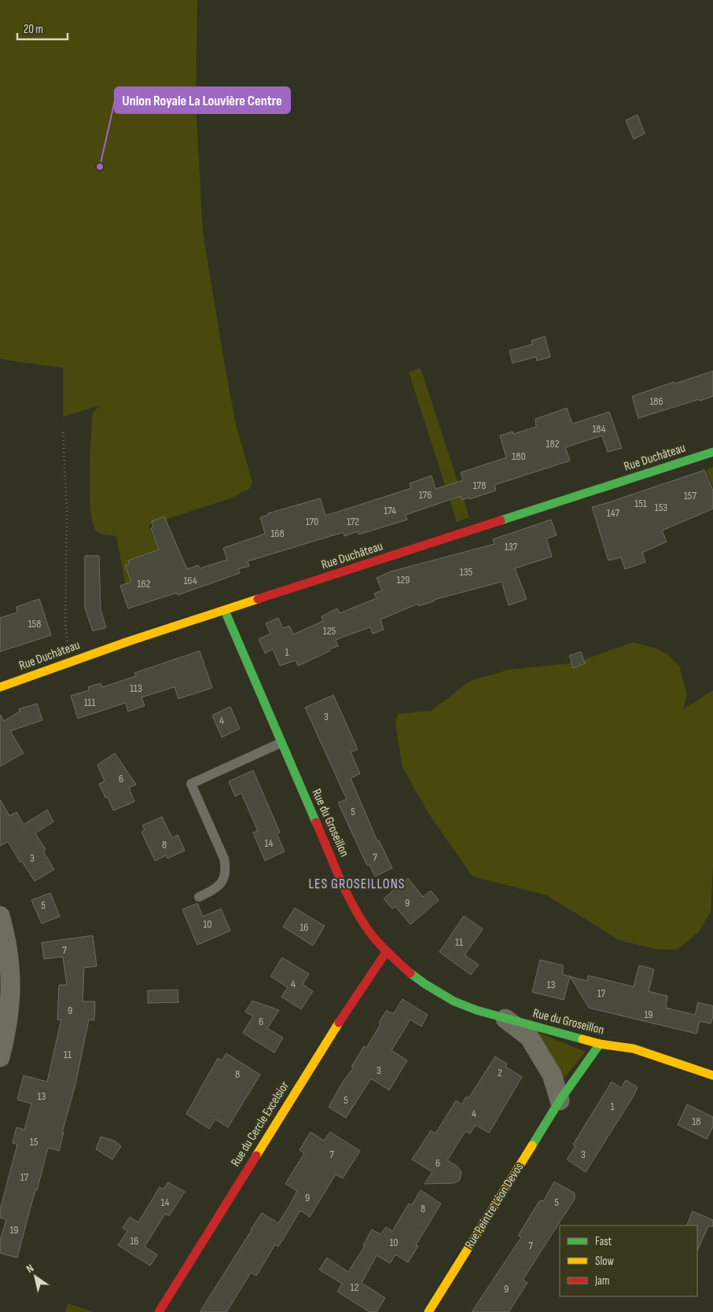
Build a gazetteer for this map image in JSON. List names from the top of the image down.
{
  "streets": {
    "street": [
      "Rue Duchâteau",
      "Rue du Groseillon",
      "Rue du Cercle Excelsior",
      "Rue Peintre Léon Devos"
    ]
  },
  "crossings": [
    ["Rue Duchâteau", "Rue du Groseillon"],
    ["Rue du Groseillon", "Rue du Cercle Excelsior"],
    ["Rue du Groseillon", "Rue Peintre Léon Devos"]
  ],
  "districts": ["LES GROSEILLONS"],
  "places": ["Union Royale La Louvière Centre"],
  "house_numbers": [
    "186",
    "184",
    "182",
    "180",
    "178",
    "176",
    "157",
    "151",
    "153",
    "174",
    "147",
    "170",
    "172",
    "168",
    "137",
    "135",
    "129",
    "164",
    "162",
    "158",
    "125",
    "1",
    "113",
    "111",
    "3",
    "4",
    "6",
    "5",
    "14",
    "8",
    "7",
    "3",
    "9",
    "5",
    "10",
    "16",
    "11",
    "7",
    "4",
    "13",
    "17",
    "9",
    "19",
    "6",
    "11",
    "3",
    "2",
    "8",
    "13",
    "5",
    "1",
    "4",
    "18",
    "15",
    "7",
    "3",
    "6",
    "17",
    "9",
    "14",
    "5",
    "8",
    "19",
    "16",
    "10",
    "7",
    "12",
    "9"
  ],
  "legend": ["Fast", "Slow", "Jam"],
  "scale_bar": "20 m",
  "north": "top left"
}
